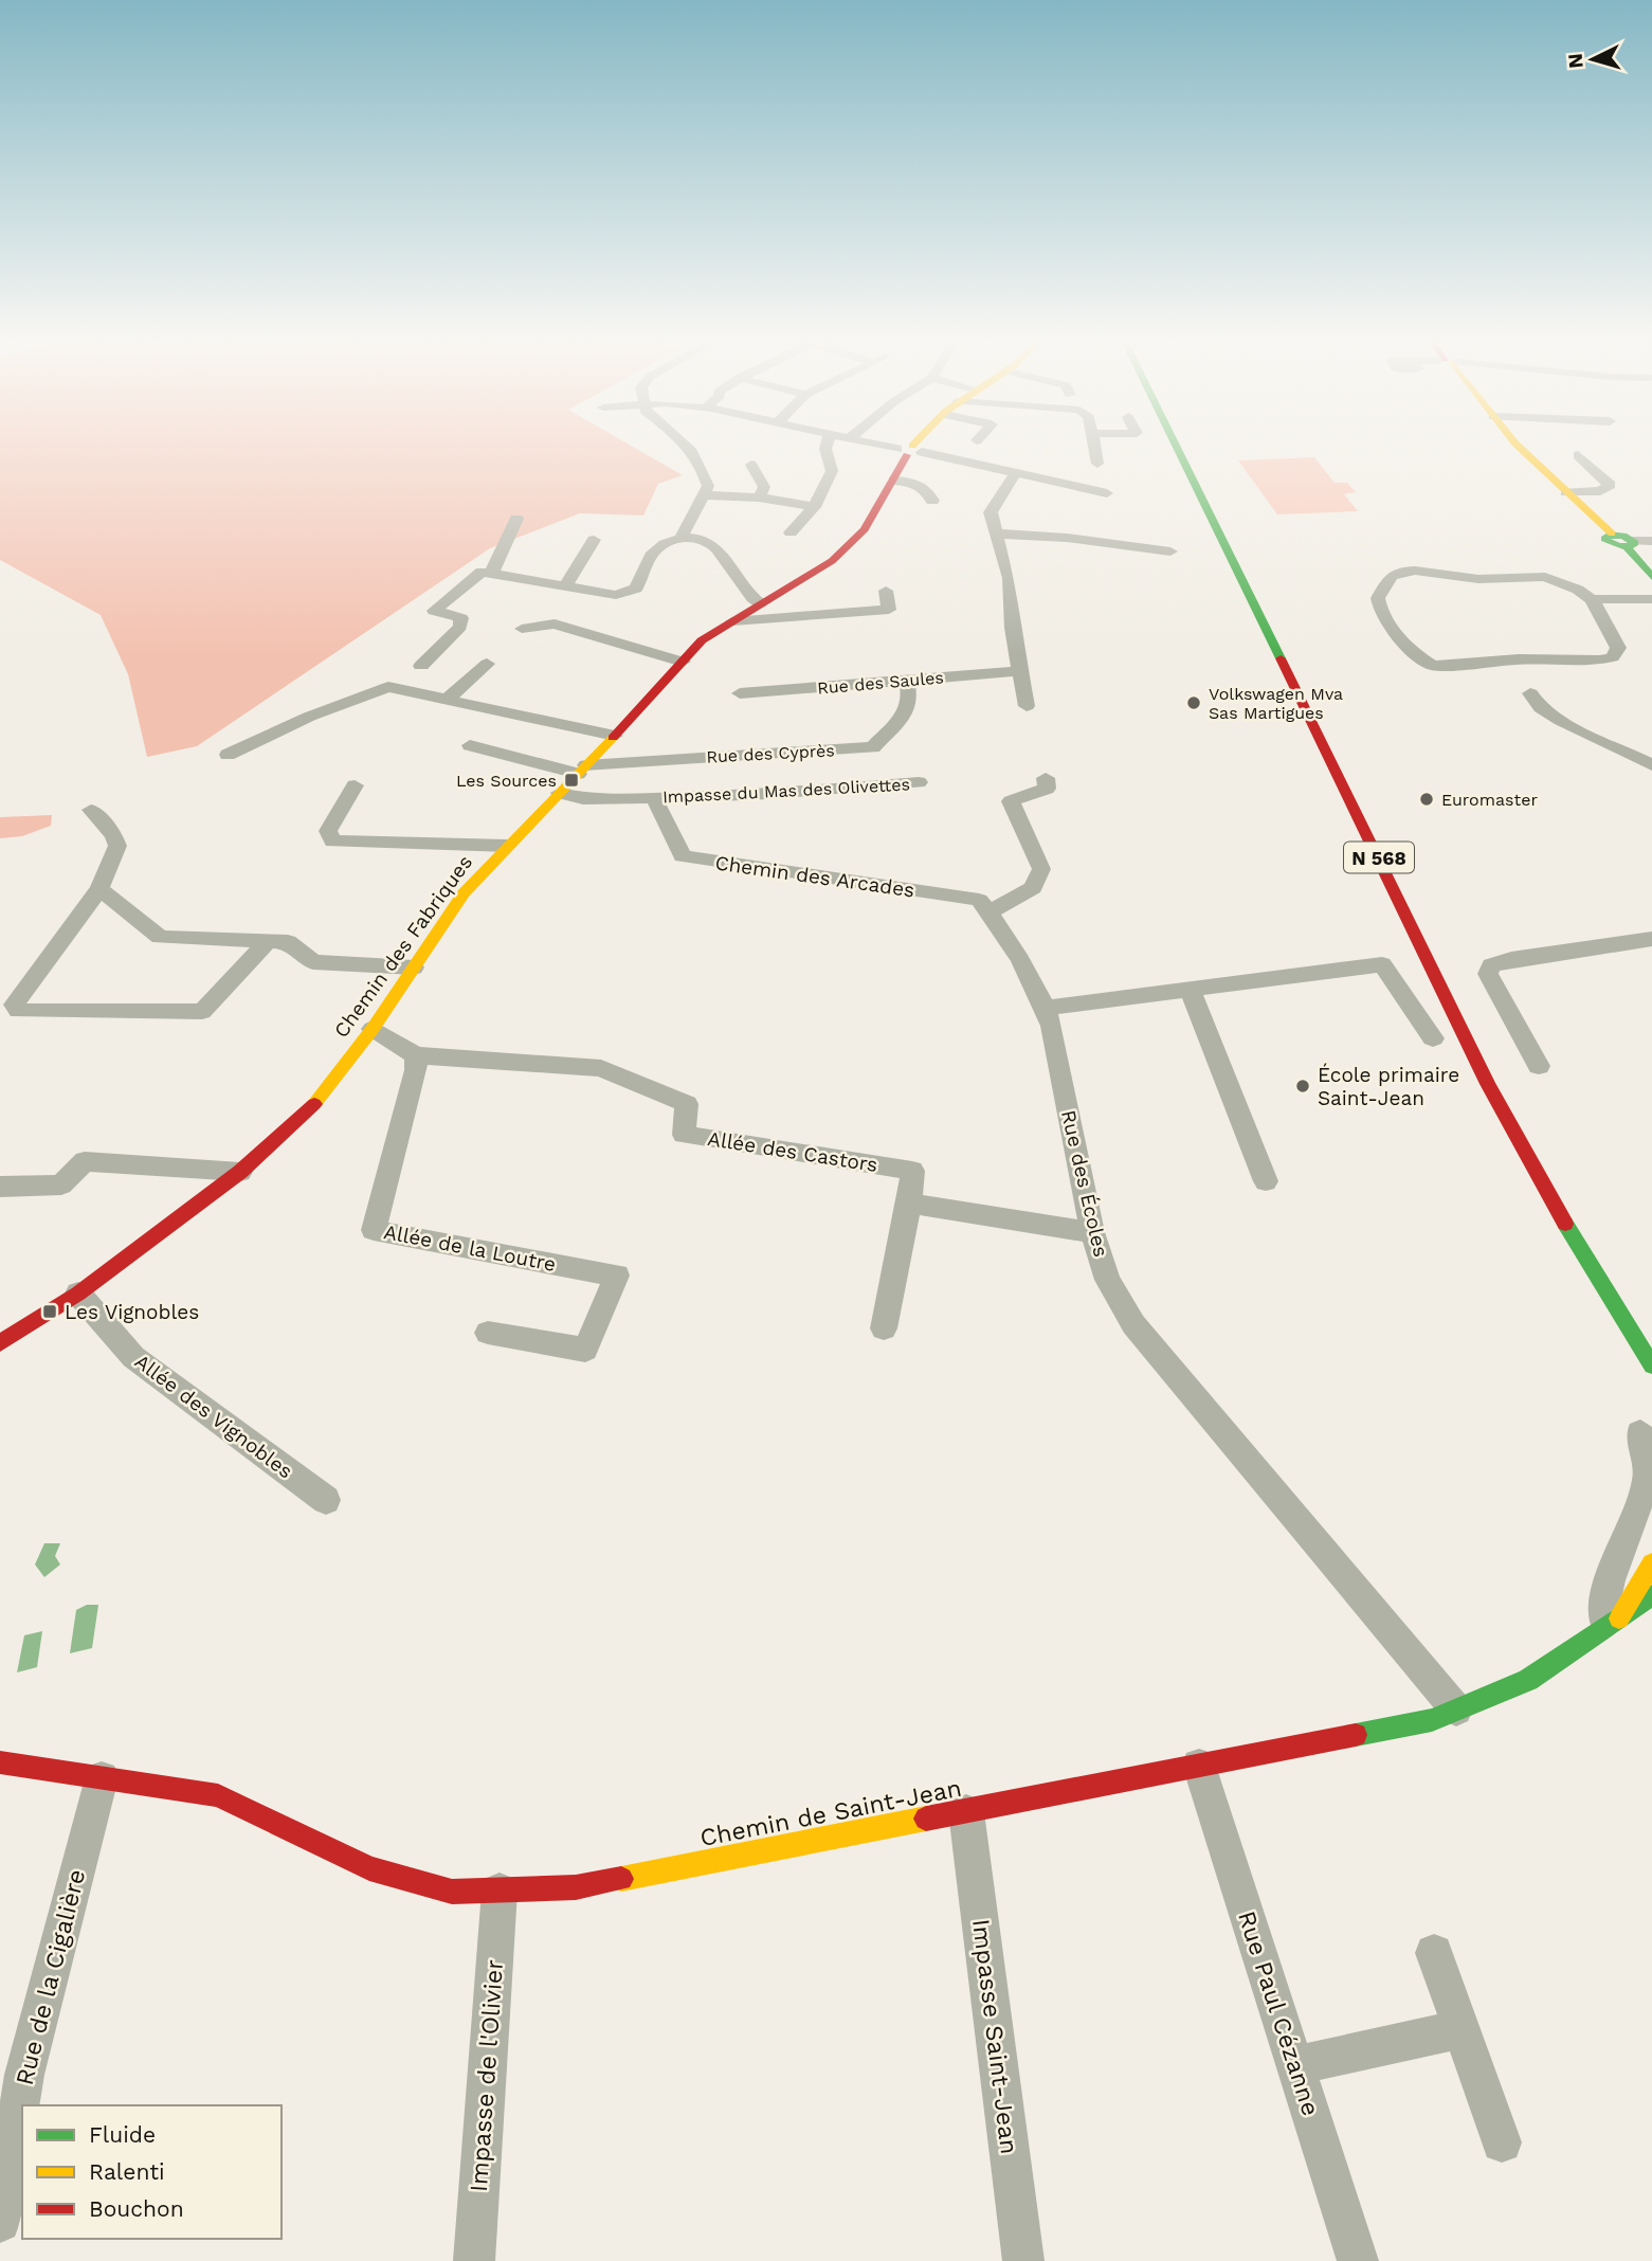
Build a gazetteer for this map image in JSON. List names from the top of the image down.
{
  "streets": {
    "main road": ["N 568", "Chemin des Fabriques", "Chemin de Saint-Jean"],
    "street": [
      "Rue des Saules",
      "Rue des Cyprès",
      "Impasse du Mas des Olivettes",
      "Chemin des Arcades",
      "Allée des Castors",
      "Rue des Écoles",
      "Allée de la Loutre",
      "Allée des Vignobles",
      "Rue de la Cigalière",
      "Rue Paul Cézanne",
      "Impasse Saint-Jean",
      "Impasse de l'Olivier"
    ]
  },
  "crossings": [
    ["Rue des Saules", "Rue des Cyprès"],
    ["Rue des Cyprès", "Chemin des Fabriques"],
    ["Impasse du Mas des Olivettes", "Chemin des Arcades"],
    ["Chemin des Arcades", "Rue des Écoles"],
    ["Chemin des Fabriques", "Allée des Vignobles"],
    ["Allée des Castors", "Allée de la Loutre"],
    ["Rue des Écoles", "Chemin de Saint-Jean"],
    ["Chemin de Saint-Jean", "Rue de la Cigalière"],
    ["Chemin de Saint-Jean", "Rue Paul Cézanne"],
    ["Chemin de Saint-Jean", "Impasse Saint-Jean"],
    ["Chemin de Saint-Jean", "Impasse de l'Olivier"]
  ],
  "places": {
    "other": ["Volkswagen Mva Sas Martigues", "Euromaster", "École primaire Saint-Jean"],
    "transit": ["Les Sources", "Les Vignobles"]
  },
  "legend": ["Fluide", "Ralenti", "Bouchon"],
  "north": "left"
}
